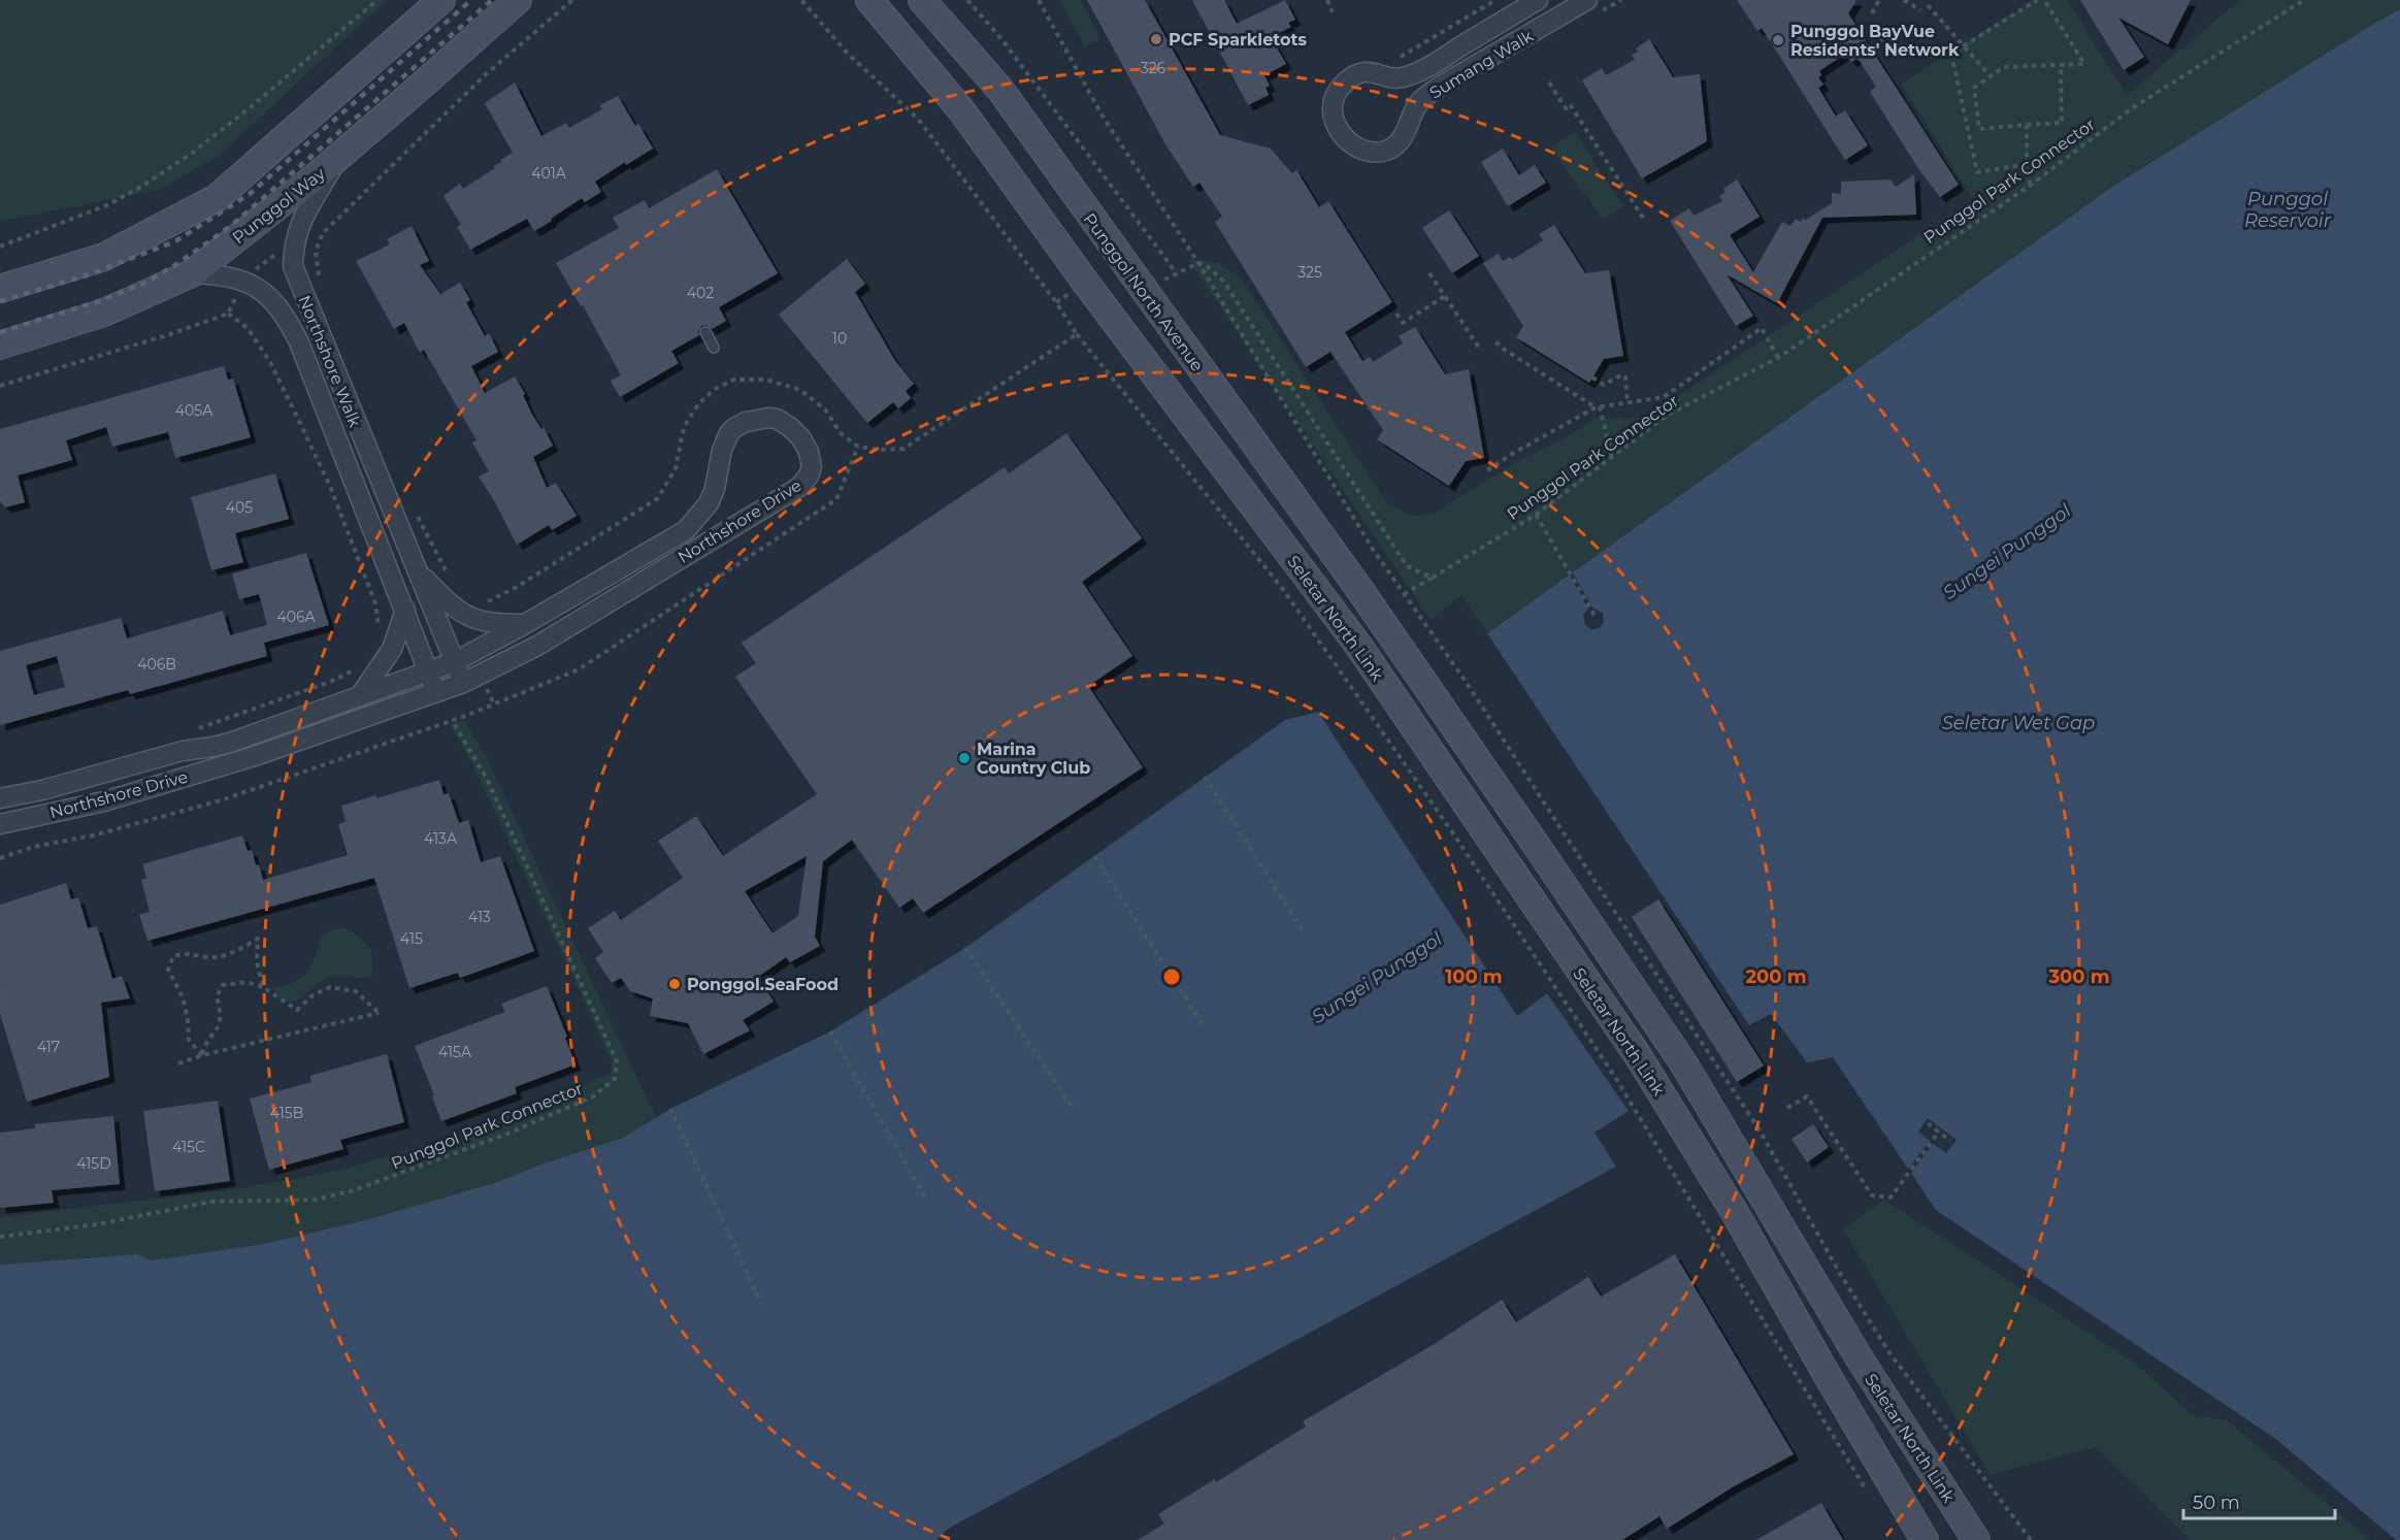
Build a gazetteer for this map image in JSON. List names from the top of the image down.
{
  "streets": {
    "main road": ["Punggol Way", "Punggol North Avenue", "Seletar North Link"],
    "street": ["Sumang Walk", "Northshore Walk", "Northshore Drive"],
    "path": ["Punggol Park Connector"]
  },
  "crossings": [
    ["Punggol Way", "Northshore Walk"],
    ["Punggol North Avenue", "Seletar North Link"],
    ["Northshore Walk", "Northshore Drive"]
  ],
  "water": ["Punggol Reservoir", "Sungei Punggol", "Seletar Wet Gap"],
  "places": [
    "PCF Sparkletots",
    "Punggol BayVue Residents' Network",
    "Marina Country Club",
    "Ponggol.SeaFood"
  ],
  "house_numbers": [
    "326",
    "401A",
    "325",
    "402",
    "10",
    "405A",
    "405",
    "406A",
    "406B",
    "413A",
    "413",
    "415",
    "417",
    "415A",
    "415B",
    "415C",
    "415D"
  ],
  "scale_bar": "50 m",
  "rings": ["100 m", "200 m", "300 m"]
}
